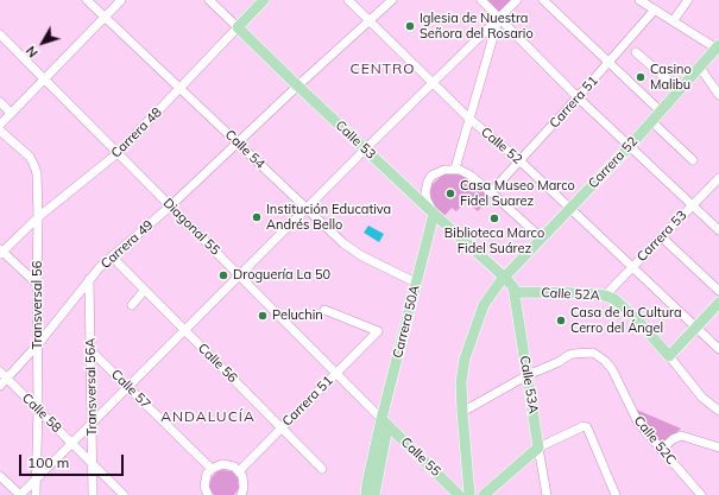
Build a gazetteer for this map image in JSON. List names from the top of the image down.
{
  "streets": {
    "main road": [
      "Carrera 48",
      "Calle 53",
      "Carrera 52",
      "Calle 52A",
      "Carrera 50A",
      "Calle 53A",
      "Calle 55"
    ],
    "street": [
      "Carrera 51",
      "Calle 52",
      "Calle 54",
      "Diagonal 55",
      "Carrera 53",
      "Carrera 49",
      "Transversal 56",
      "Calle 56",
      "Transversal 56A",
      "Calle 57",
      "Calle 58",
      "Calle 52C"
    ]
  },
  "crossings": [
    ["Carrera 51", "Calle 52"],
    ["Carrera 51", "Diagonal 55"],
    ["Carrera 51", "Calle 56"],
    ["Carrera 48", "Calle 53"],
    ["Carrera 48", "Calle 54"],
    ["Carrera 48", "Diagonal 55"],
    ["Carrera 48", "Transversal 56"],
    ["Calle 53", "Carrera 52"],
    ["Calle 53", "Carrera 49"],
    ["Calle 53", "Carrera 50A"],
    ["Calle 53", "Calle 53A"],
    ["Calle 52", "Carrera 52"],
    ["Calle 52", "Carrera 53"],
    ["Calle 52", "Carrera 49"],
    ["Calle 54", "Carrera 49"],
    ["Calle 54", "Carrera 50A"],
    ["Carrera 52", "Calle 53A"],
    ["Diagonal 55", "Carrera 49"],
    ["Diagonal 55", "Carrera 50A"],
    ["Diagonal 55", "Calle 55"],
    ["Carrera 53", "Calle 52A"],
    ["Carrera 49", "Transversal 56"],
    ["Carrera 49", "Calle 56"],
    ["Carrera 49", "Transversal 56A"],
    ["Carrera 49", "Calle 58"],
    ["Calle 52A", "Calle 53A"],
    ["Transversal 56", "Calle 58"],
    ["Carrera 50A", "Calle 55"],
    ["Calle 53A", "Calle 52C"],
    ["Transversal 56A", "Calle 57"],
    ["Transversal 56A", "Calle 58"]
  ],
  "districts": ["CENTRO", "ANDALUCÍA"],
  "places": [
    "Iglesia de Nuestra Señora del Rosario",
    "Casino Malibu",
    "Casa Museo Marco Fidel Suarez",
    "Institución Educativa Andrés Bello",
    "Biblioteca Marco Fidel Suárez",
    "Droguería La 50",
    "Peluchin",
    "Casa de la Cultura Cerro del Ángel"
  ],
  "scale_bar": "100 m",
  "north": "bottom left"
}
